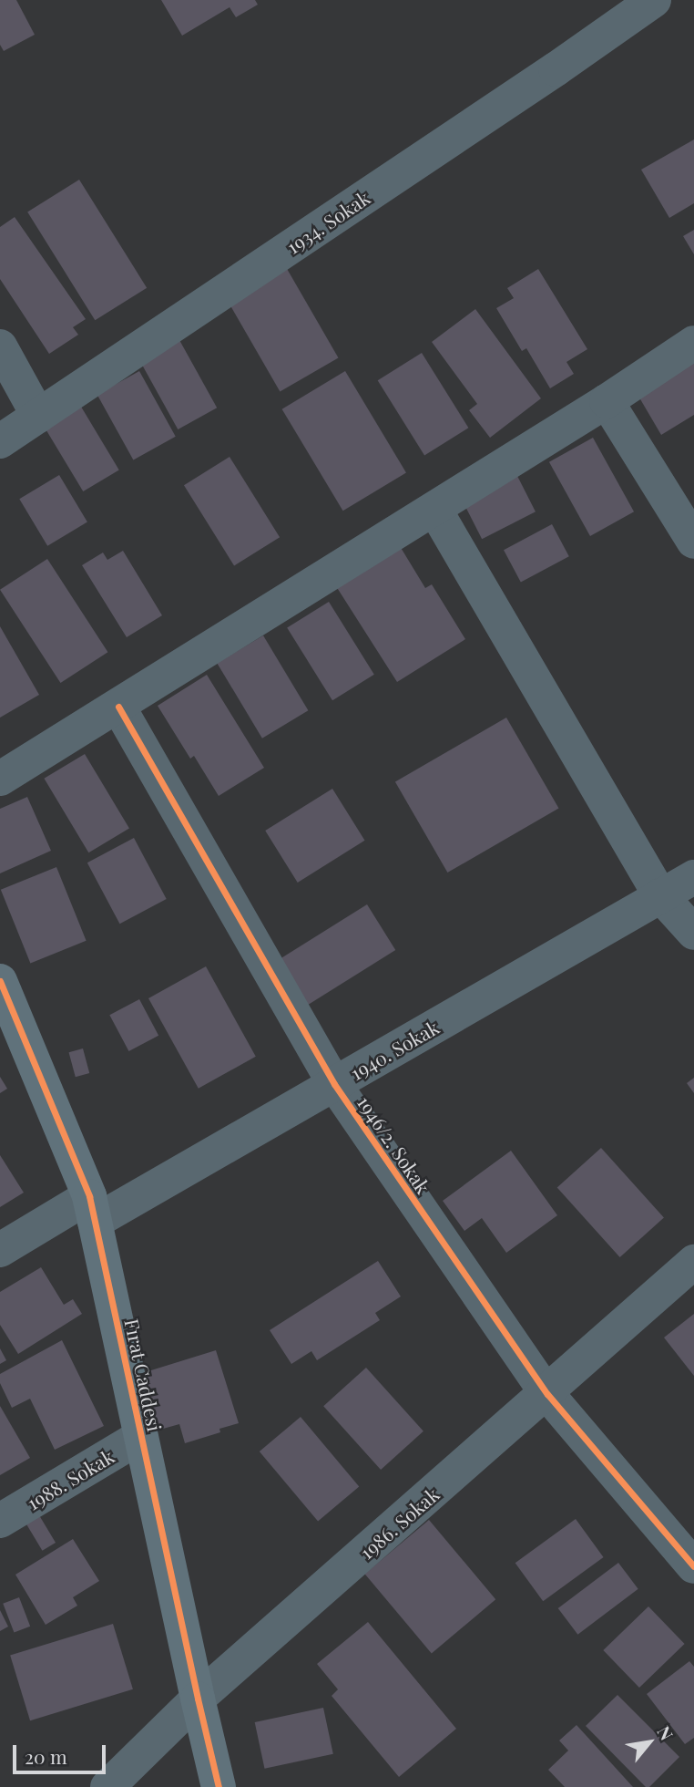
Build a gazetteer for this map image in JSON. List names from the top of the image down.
{
  "streets": {
    "street": [
      "1934. Sokak",
      "1940. Sokak",
      "1946/2. Sokak",
      "Fırat Caddesi",
      "1988. Sokak",
      "1986. Sokak"
    ]
  },
  "crossings": [
    ["1940. Sokak", "1946/2. Sokak"],
    ["1940. Sokak", "Fırat Caddesi"],
    ["1946/2. Sokak", "1986. Sokak"],
    ["Fırat Caddesi", "1988. Sokak"],
    ["Fırat Caddesi", "1986. Sokak"]
  ],
  "scale_bar": "20 m",
  "north": "top right"
}
